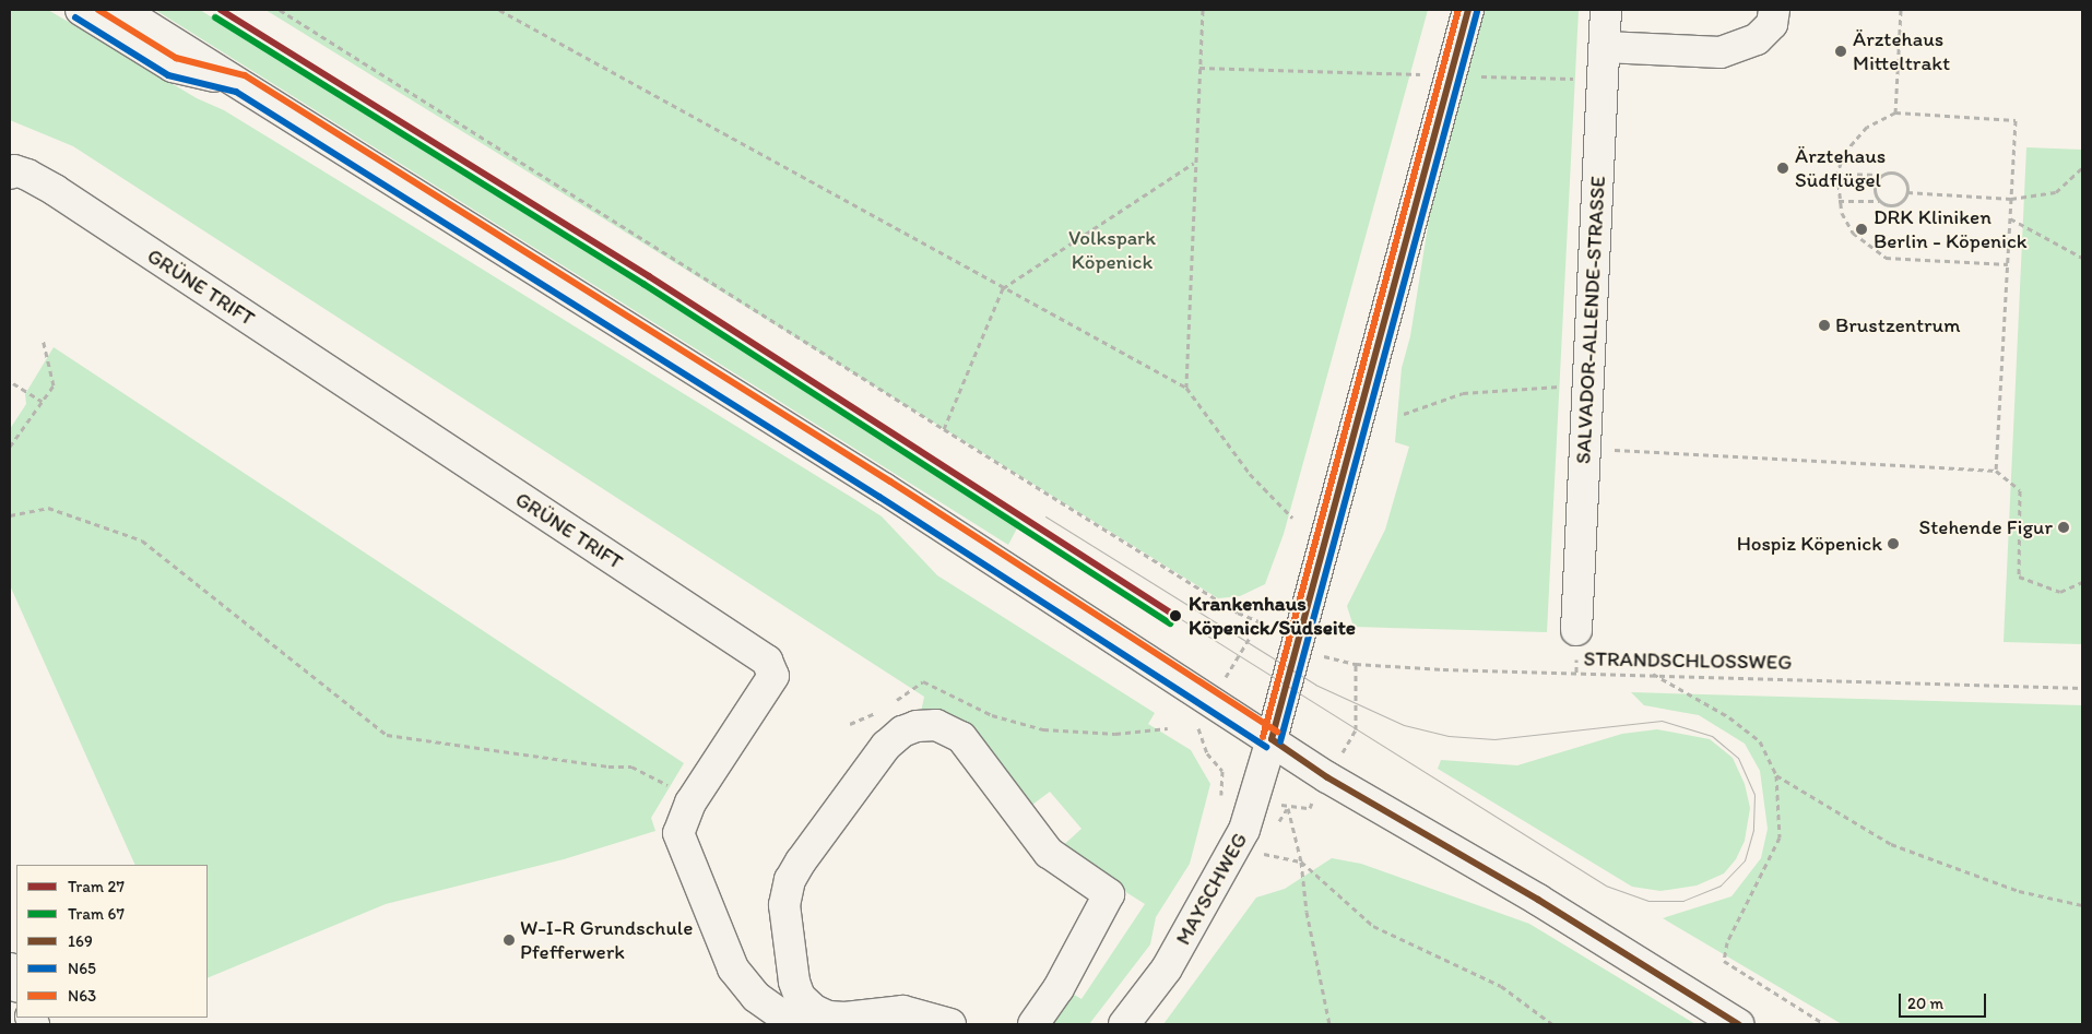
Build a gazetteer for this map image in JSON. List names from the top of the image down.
{
  "streets": {
    "main road": ["GRÜNE TRIFT", "SALVADOR-ALLENDE-STRASSE", "MAYSCHWEG"],
    "path": ["STRANDSCHLOSSWEG"]
  },
  "parks": ["Volkspark Köpenick"],
  "places": [
    "Ärztehaus Mitteltrakt",
    "Ärztehaus Südflügel",
    "DRK Kliniken Berlin - Köpenick",
    "Brustzentrum",
    "Stehende Figur",
    "Hospiz Köpenick",
    "Krankenhaus Köpenick/Südseite",
    "W-I-R Grundschule Pfefferwerk"
  ],
  "lines": [
    "tram line 27",
    "transit line 169",
    "transit line N63",
    "transit line N65",
    "tram line 67"
  ],
  "legend": [
    "Tram 27",
    "Tram 67",
    "169",
    "N65",
    "N63"
  ],
  "scale_bar": "20 m"
}
